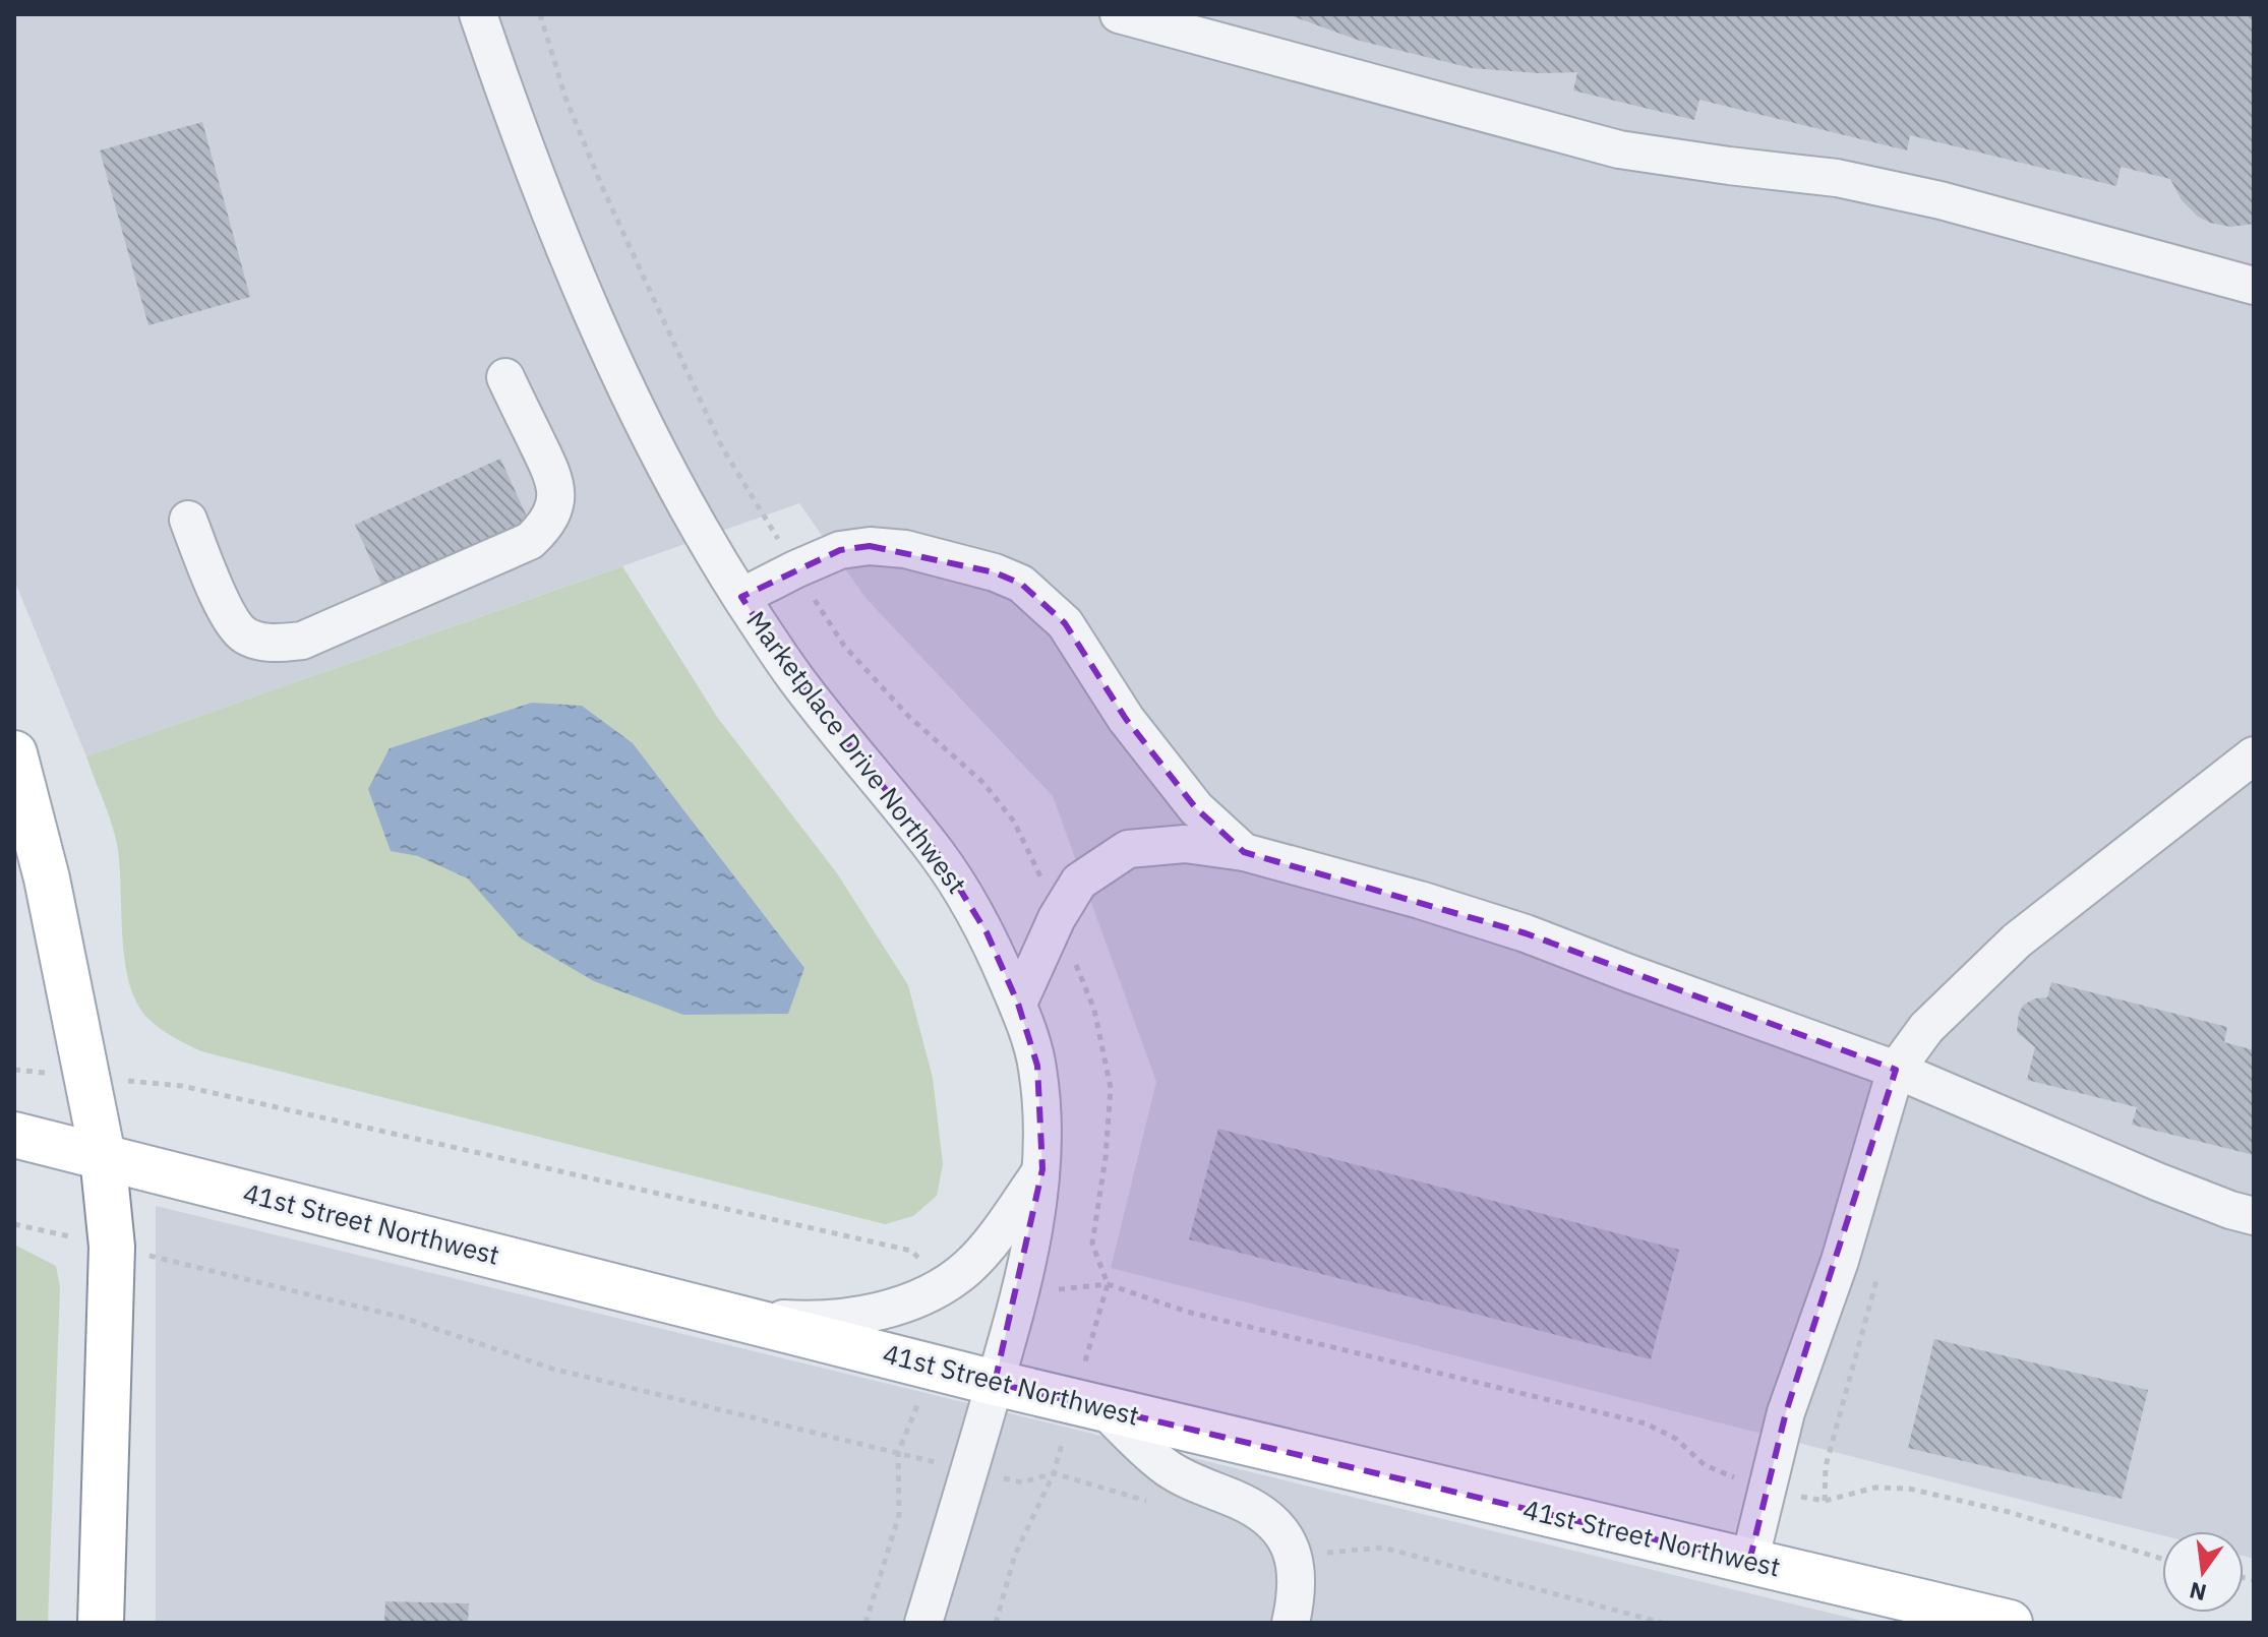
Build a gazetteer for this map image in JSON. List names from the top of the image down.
{
  "streets": {
    "main road": ["41st Street Northwest"],
    "street": ["Marketplace Drive Northwest"]
  },
  "crossings": [
    ["Marketplace Drive Northwest", "41st Street Northwest"]
  ],
  "north": "bottom"
}
